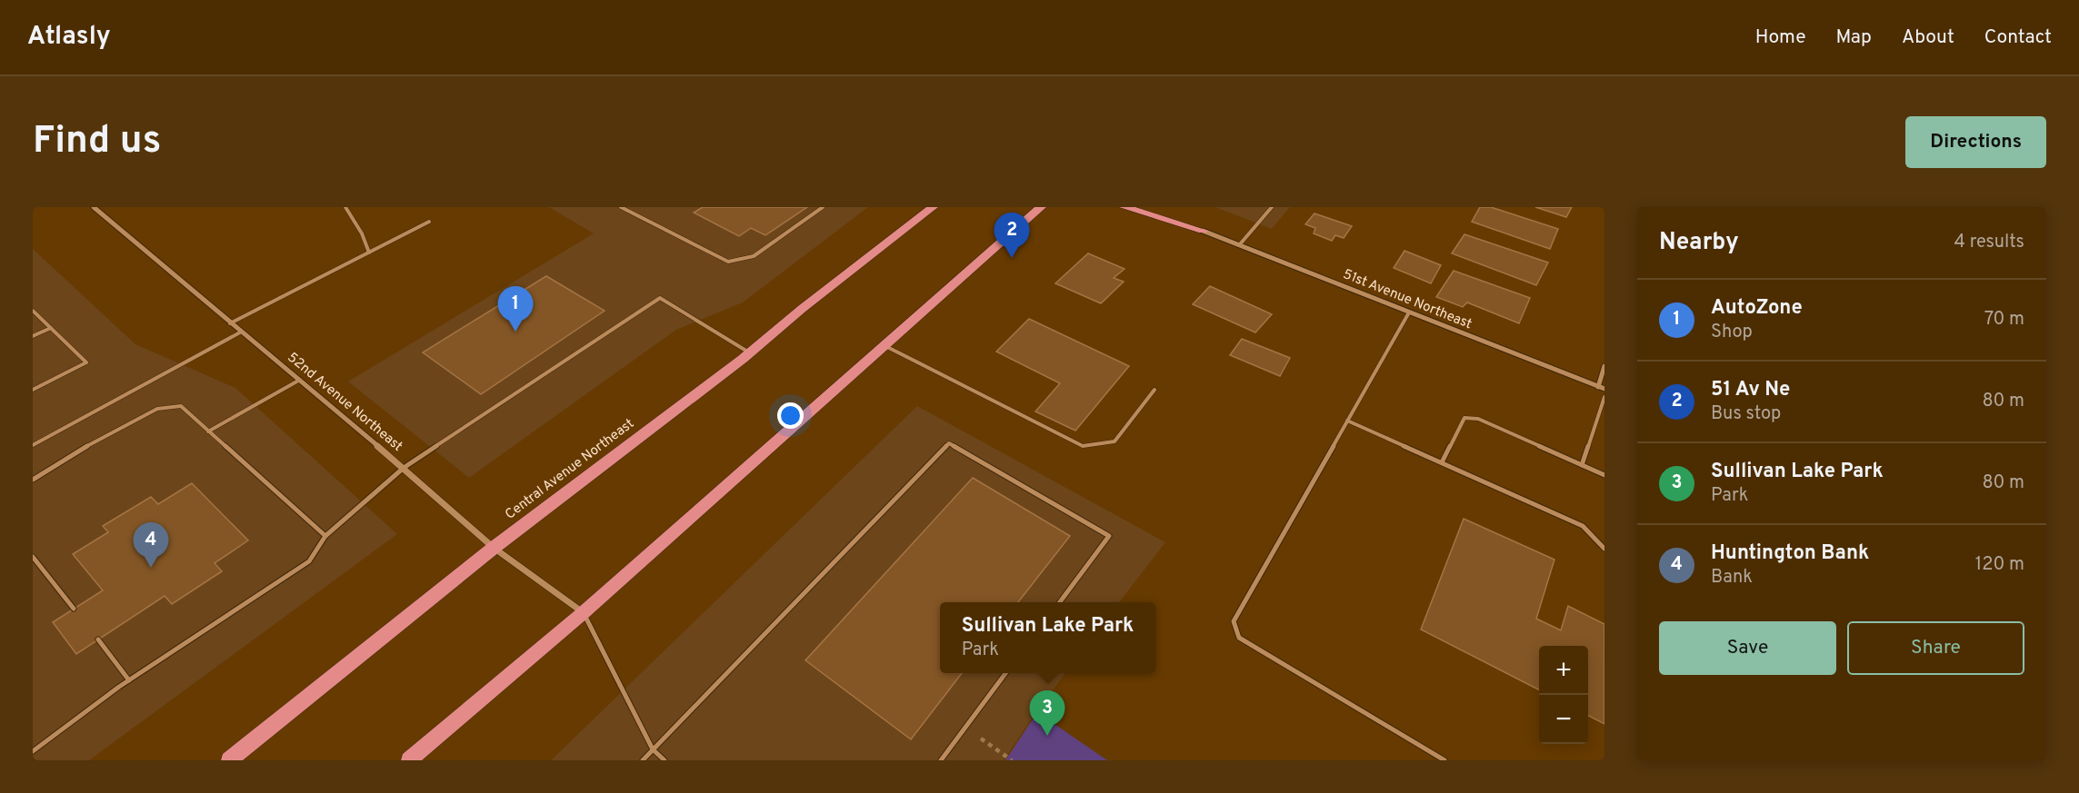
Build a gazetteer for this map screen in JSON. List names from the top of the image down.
{
  "streets": {
    "main road": ["Central Avenue Northeast"],
    "street": ["51st Avenue Northeast", "52nd Avenue Northeast"]
  },
  "crossings": [
    ["52nd Avenue Northeast", "Central Avenue Northeast"]
  ],
  "page": {
    "header": "Atlasly",
    "nav": [
      "Home",
      "Map",
      "About",
      "Contact"
    ],
    "buttons": [
      "Directions",
      ["Save", "Share"]
    ],
    "title": "Find us",
    "heading": ["Nearby", "4 results"],
    "pins": [
      "2",
      "1",
      "4",
      "3"
    ],
    "list": [
      {
        "mark": "1",
        "name": "AutoZone",
        "note": "Shop",
        "value": "70 m"
      },
      {
        "mark": "2",
        "name": "51 Av Ne",
        "note": "Bus stop",
        "value": "80 m"
      },
      {
        "mark": "3",
        "name": "Sullivan Lake Park",
        "note": "Park",
        "value": "80 m"
      },
      {
        "mark": "4",
        "name": "Huntington Bank",
        "note": "Bank",
        "value": "120 m"
      }
    ],
    "popup": ["Sullivan Lake Park", "Park"],
    "map_buttons": ["+", "−"]
  }
}
